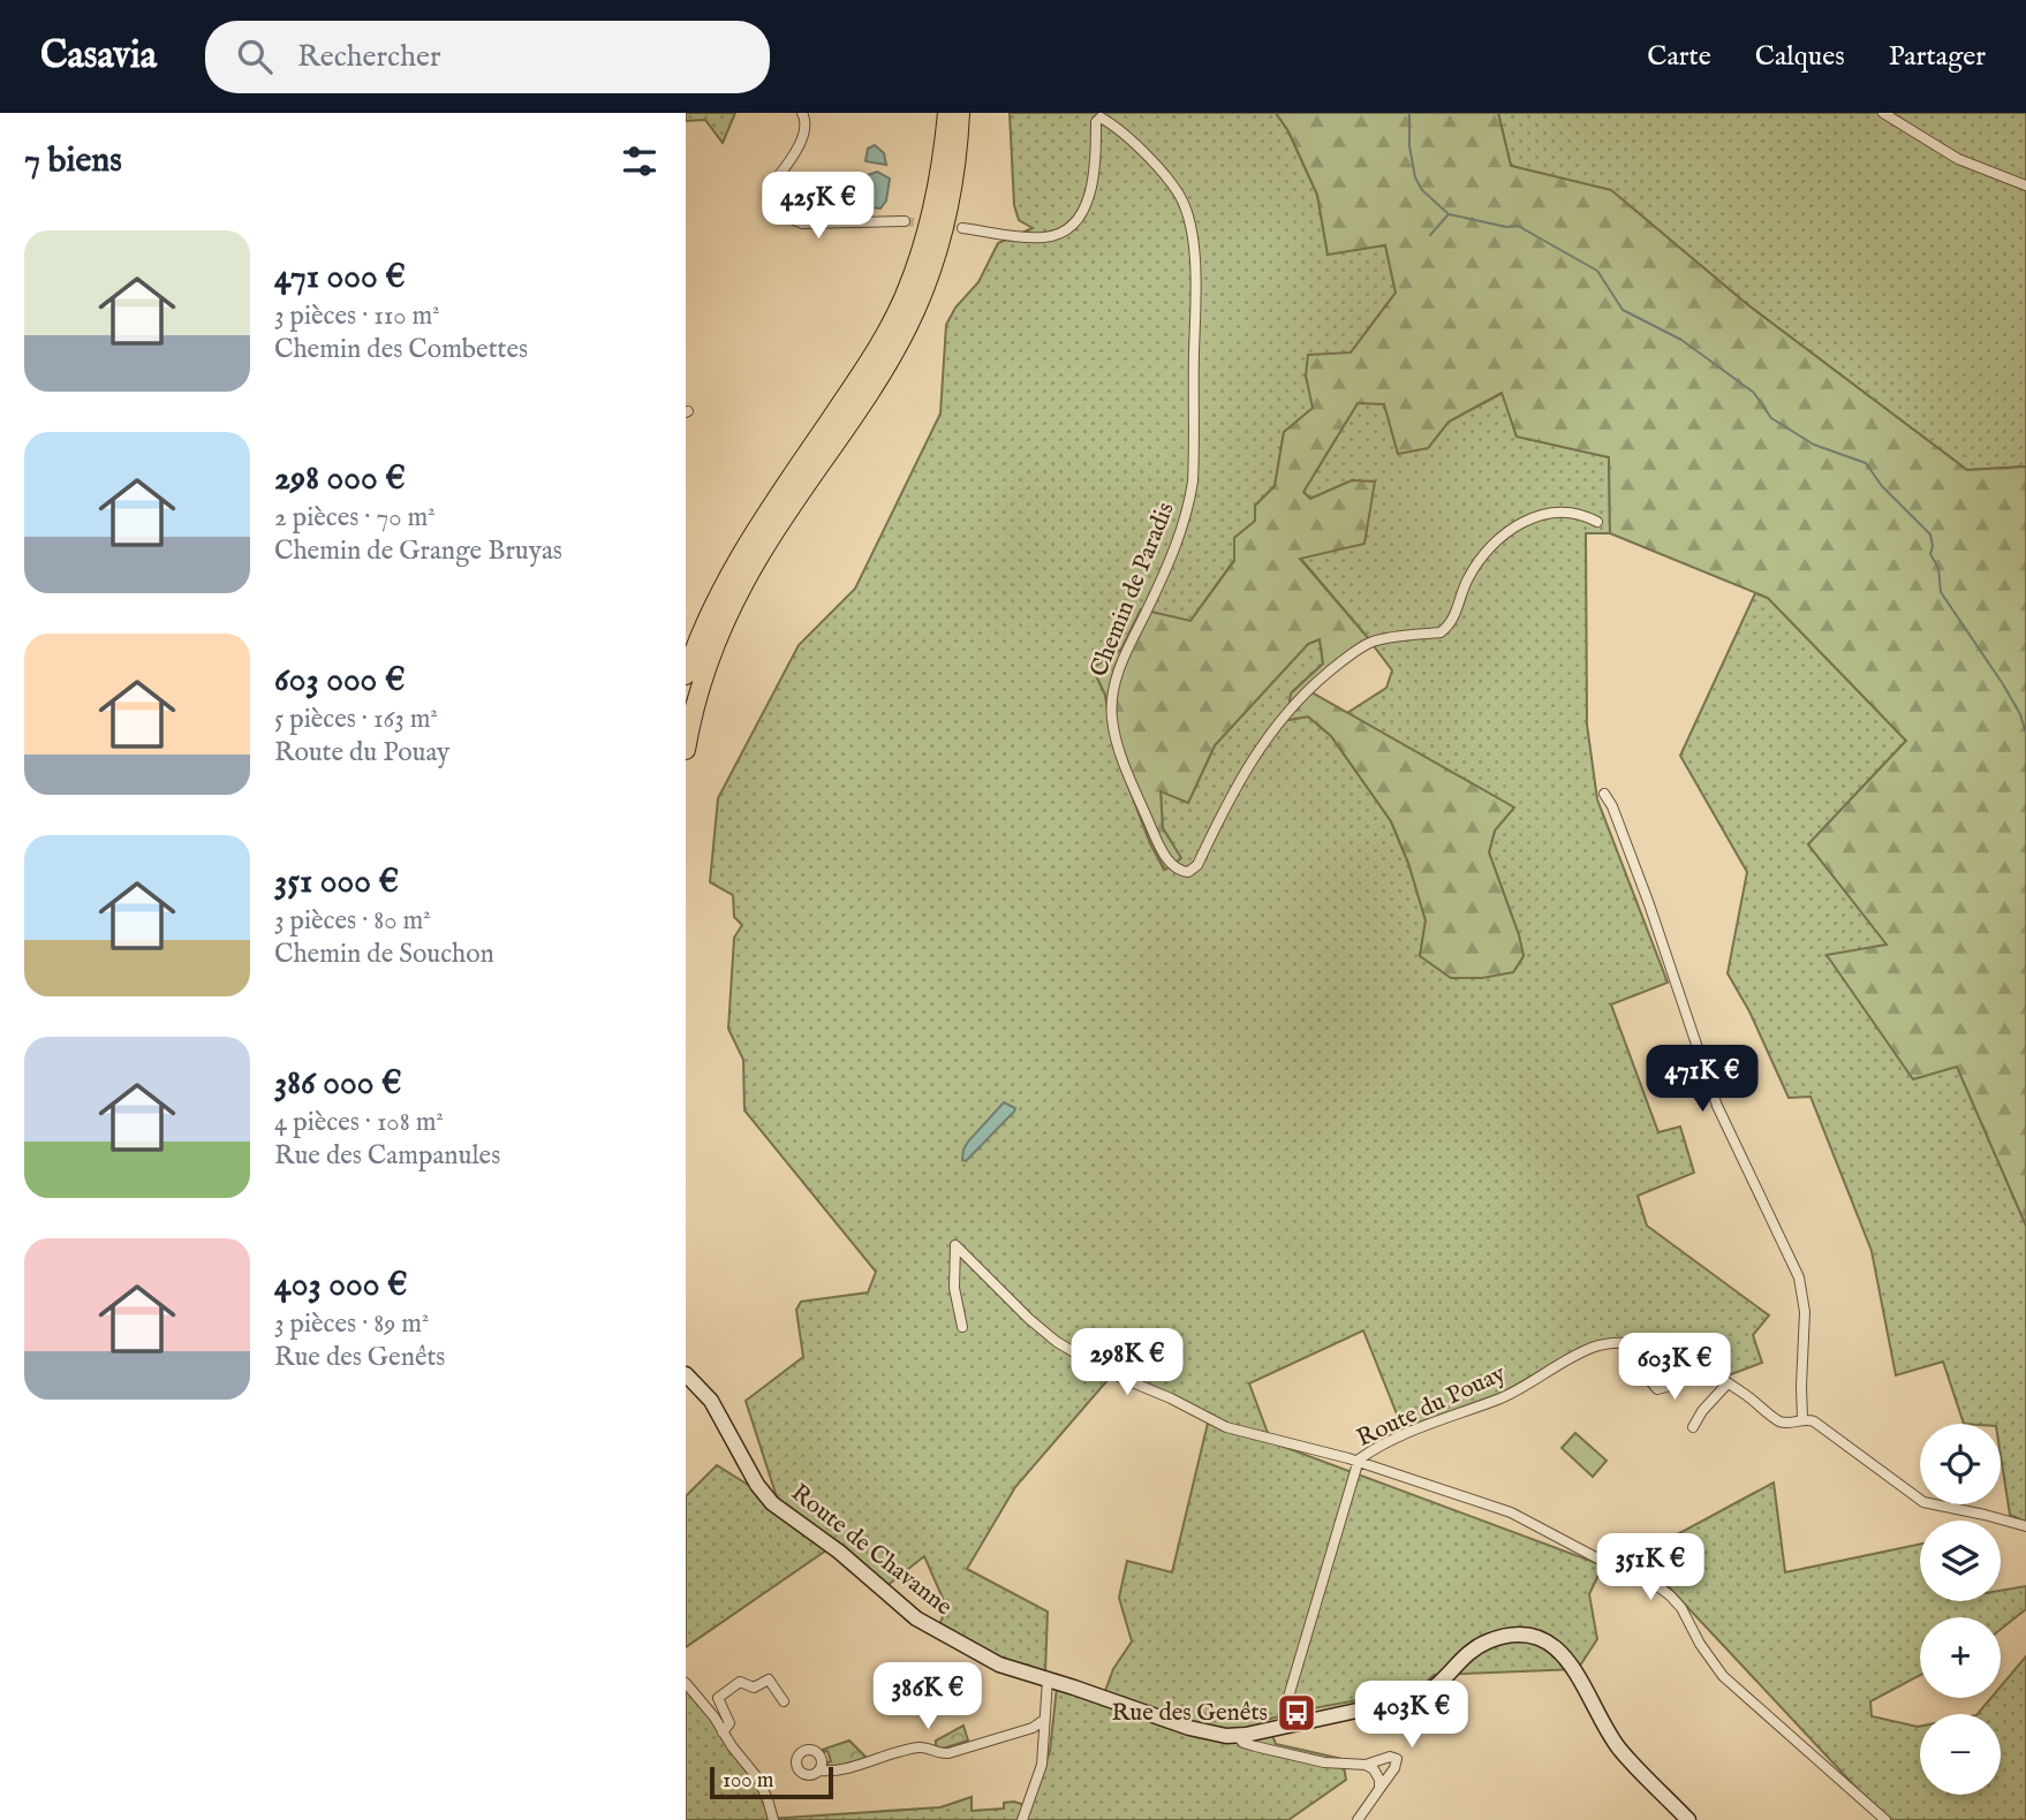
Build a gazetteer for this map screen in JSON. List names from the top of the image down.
{
  "streets": {
    "main road": ["Route de Chavanne"],
    "street": ["Chemin de Paradis", "Route du Pouay"]
  },
  "crossings": [
    ["Route du Pouay", "Route de Chavanne"]
  ],
  "places": {
    "bus stop": ["Rue des Genêts"]
  },
  "scale_bar": "100 m",
  "page": {
    "header": "Casavia",
    "search": "Rechercher",
    "nav": ["Carte", "Calques", "Partager"],
    "heading": "7 biens",
    "price": [
      "425K €",
      "471K €",
      "298K €",
      "603K €",
      "351K €",
      "386K €",
      "403K €"
    ],
    "list": [
      {
        "name": "471 000 €",
        "note": "3 pièces · 110 m² · Chemin des Combettes"
      },
      {
        "name": "298 000 €",
        "note": "2 pièces · 70 m² · Chemin de Grange Bruyas"
      },
      {
        "name": "603 000 €",
        "note": "5 pièces · 163 m² · Route du Pouay"
      },
      {
        "name": "351 000 €",
        "note": "3 pièces · 80 m² · Chemin de Souchon"
      },
      {
        "name": "386 000 €",
        "note": "4 pièces · 108 m² · Rue des Campanules"
      },
      {
        "name": "403 000 €",
        "note": "3 pièces · 89 m² · Rue des Genêts"
      }
    ],
    "map_buttons": ["+", "−"],
    "scale": "100 m"
  }
}
